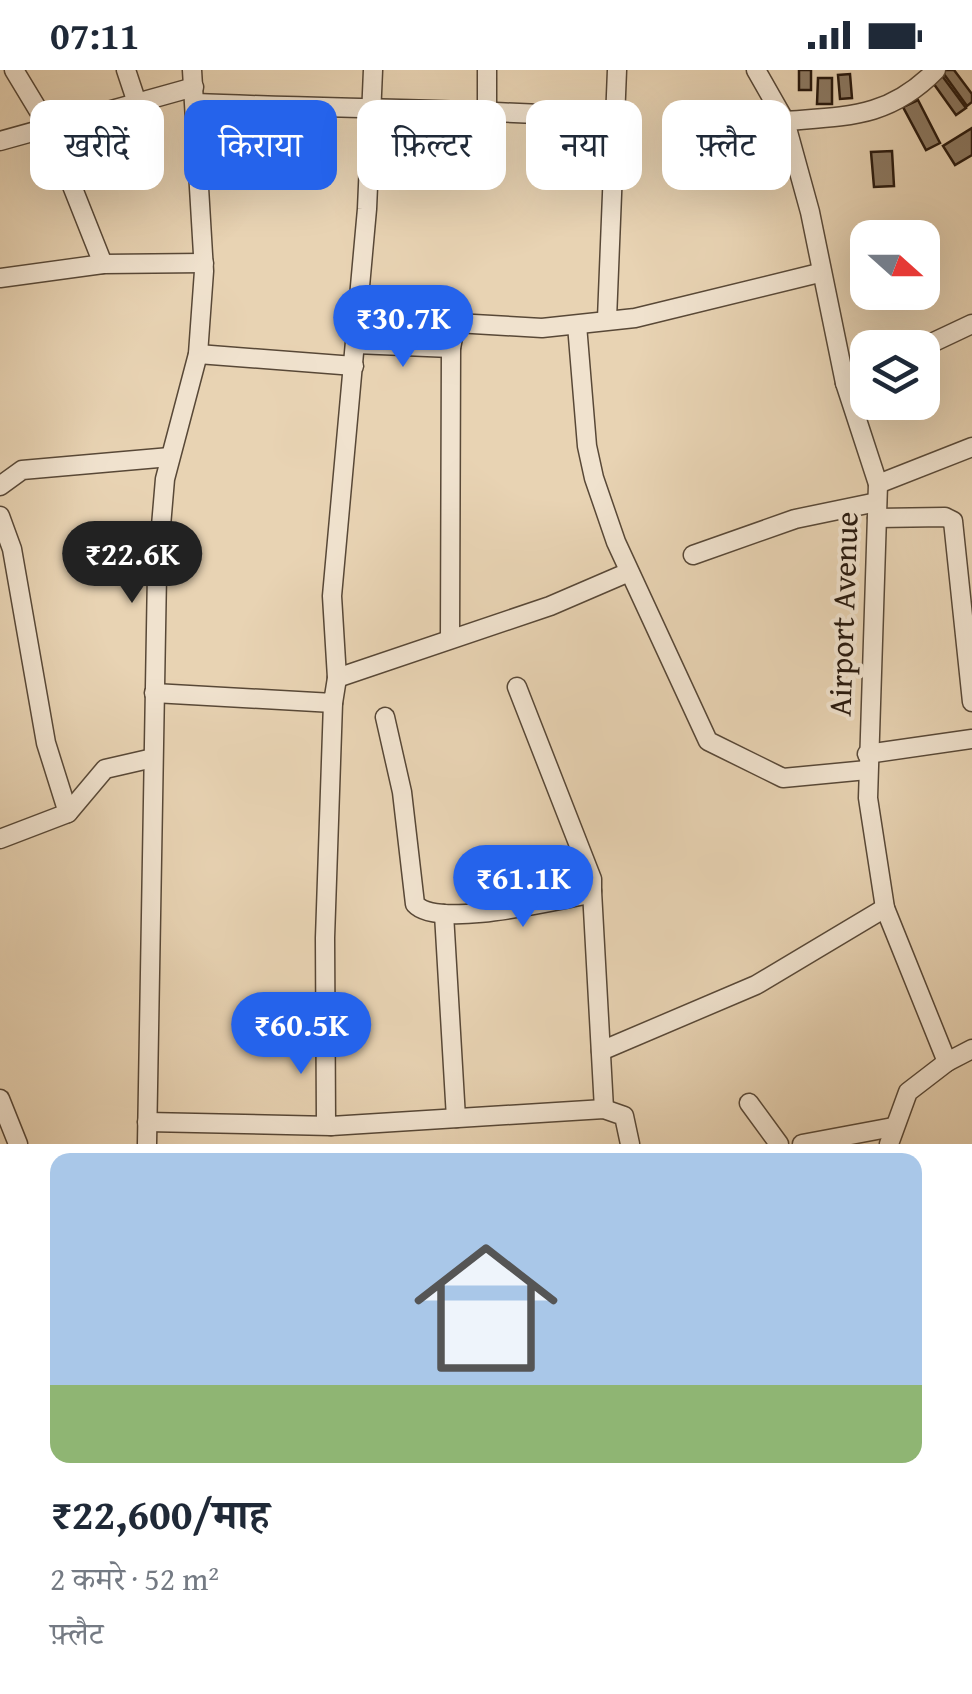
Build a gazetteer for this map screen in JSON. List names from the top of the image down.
{
  "streets": {
    "street": ["Airport Avenue"]
  },
  "north": "right",
  "page": {
    "status": "07:11",
    "chip": [
      "खरीदें",
      "किराया",
      "फ़िल्टर",
      "नया",
      "फ़्लैट"
    ],
    "price": [
      "₹30.7K",
      "₹22.6K",
      "₹61.1K",
      "₹60.5K"
    ],
    "list": [
      {
        "name": "₹22,600/माह",
        "note": "2 कमरे · 52 m² · फ़्लैट"
      }
    ]
  }
}
